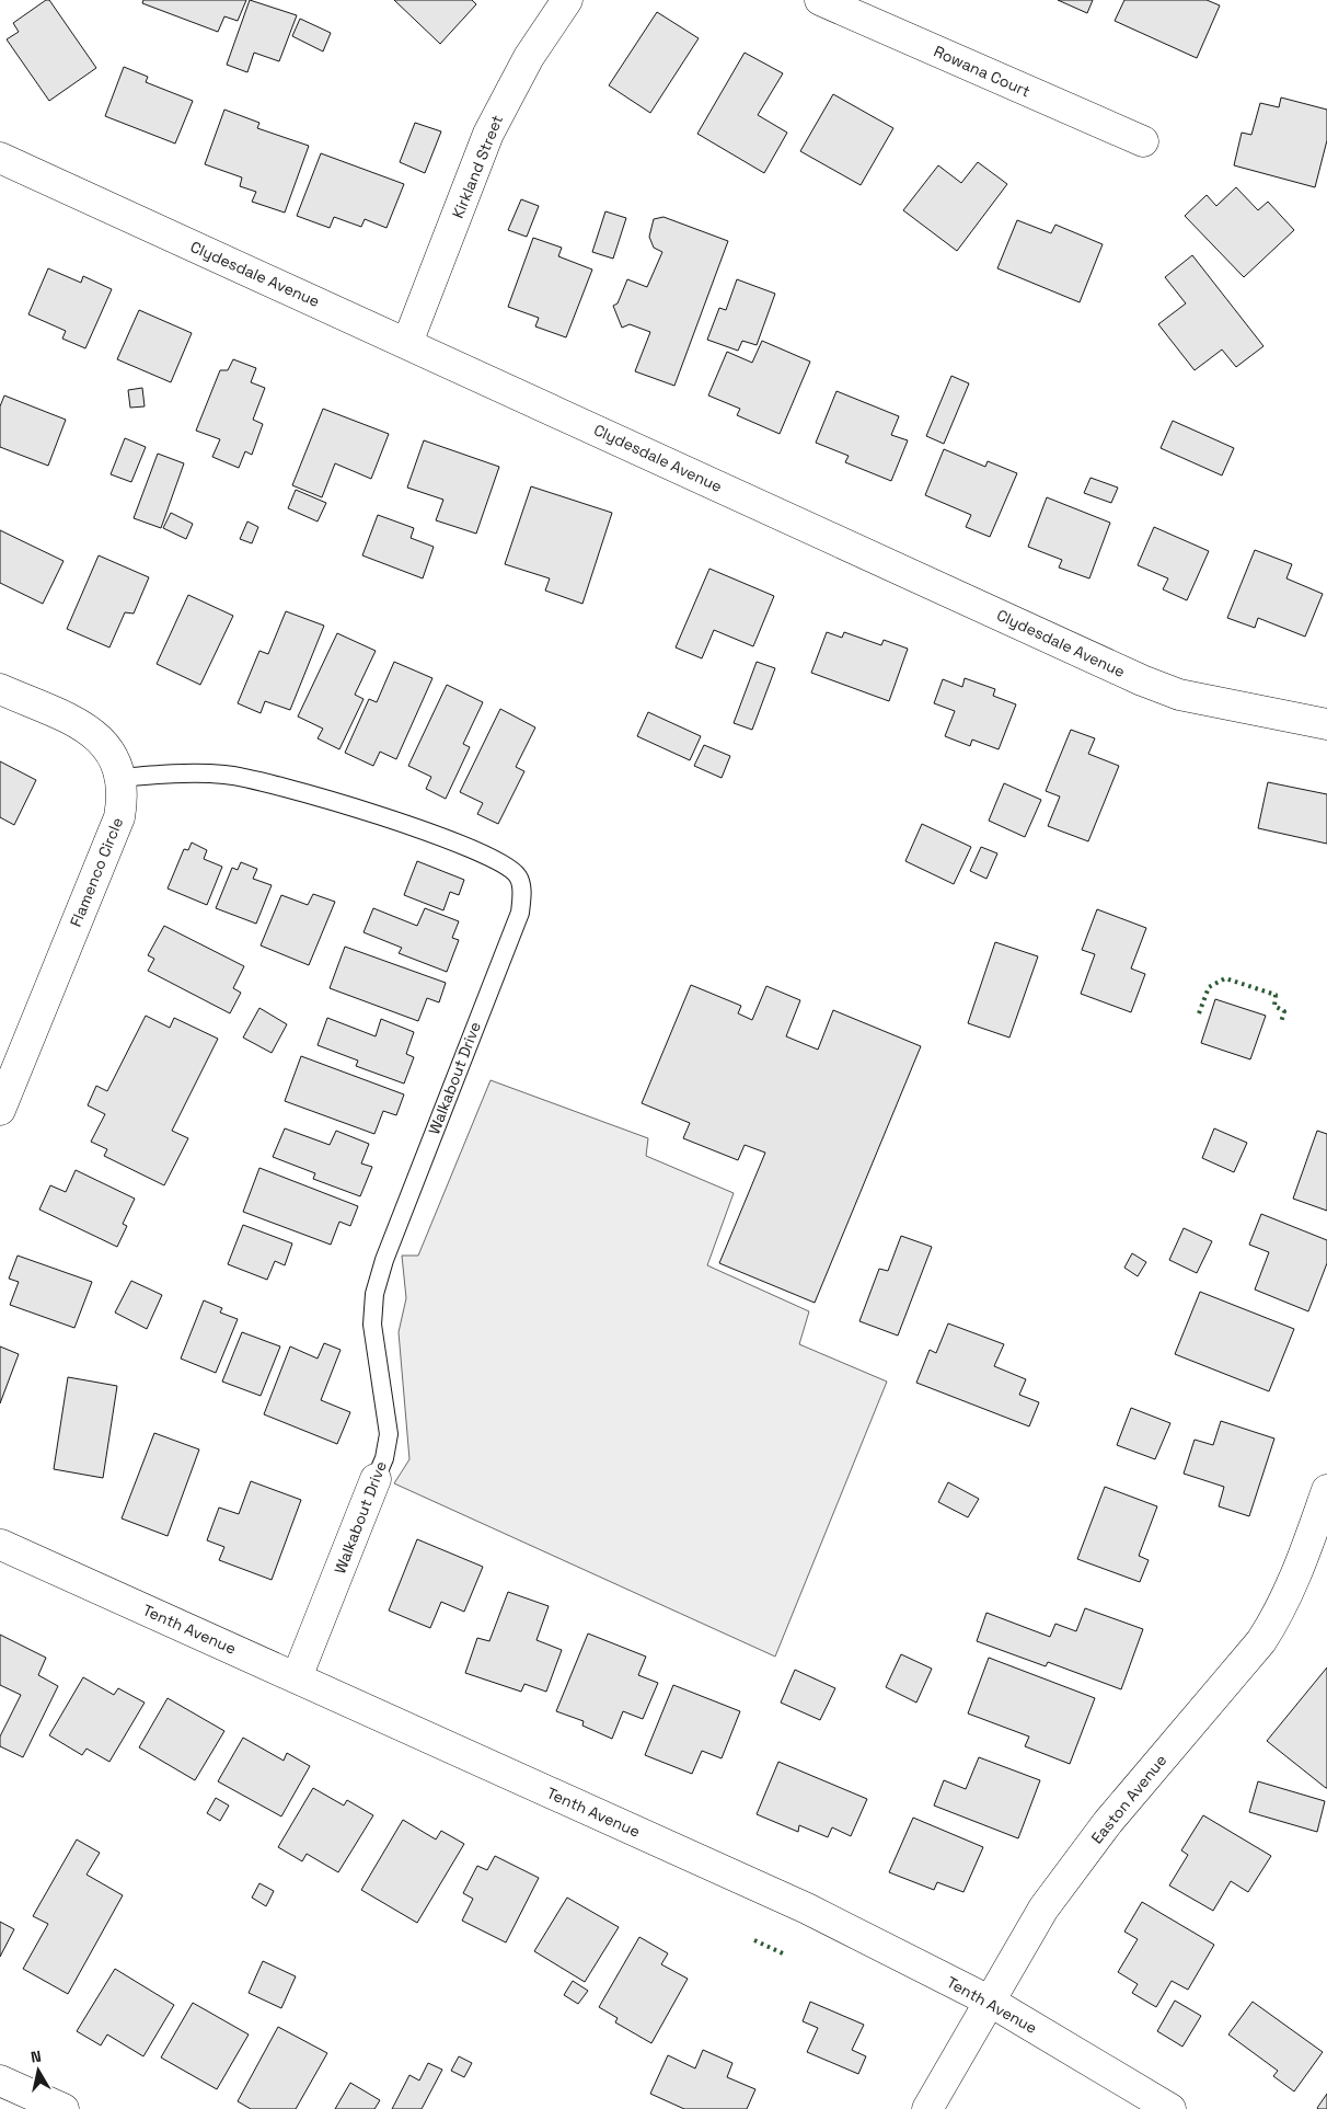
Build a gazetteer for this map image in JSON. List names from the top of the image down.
{
  "streets": {
    "street": [
      "Rowana Court",
      "Kirkland Street",
      "Clydesdale Avenue",
      "Flamenco Circle",
      "Walkabout Drive",
      "Tenth Avenue",
      "Easton Avenue"
    ]
  },
  "crossings": [
    ["Kirkland Street", "Clydesdale Avenue"],
    ["Flamenco Circle", "Walkabout Drive"],
    ["Walkabout Drive", "Tenth Avenue"],
    ["Tenth Avenue", "Easton Avenue"]
  ],
  "north": "top"
}
